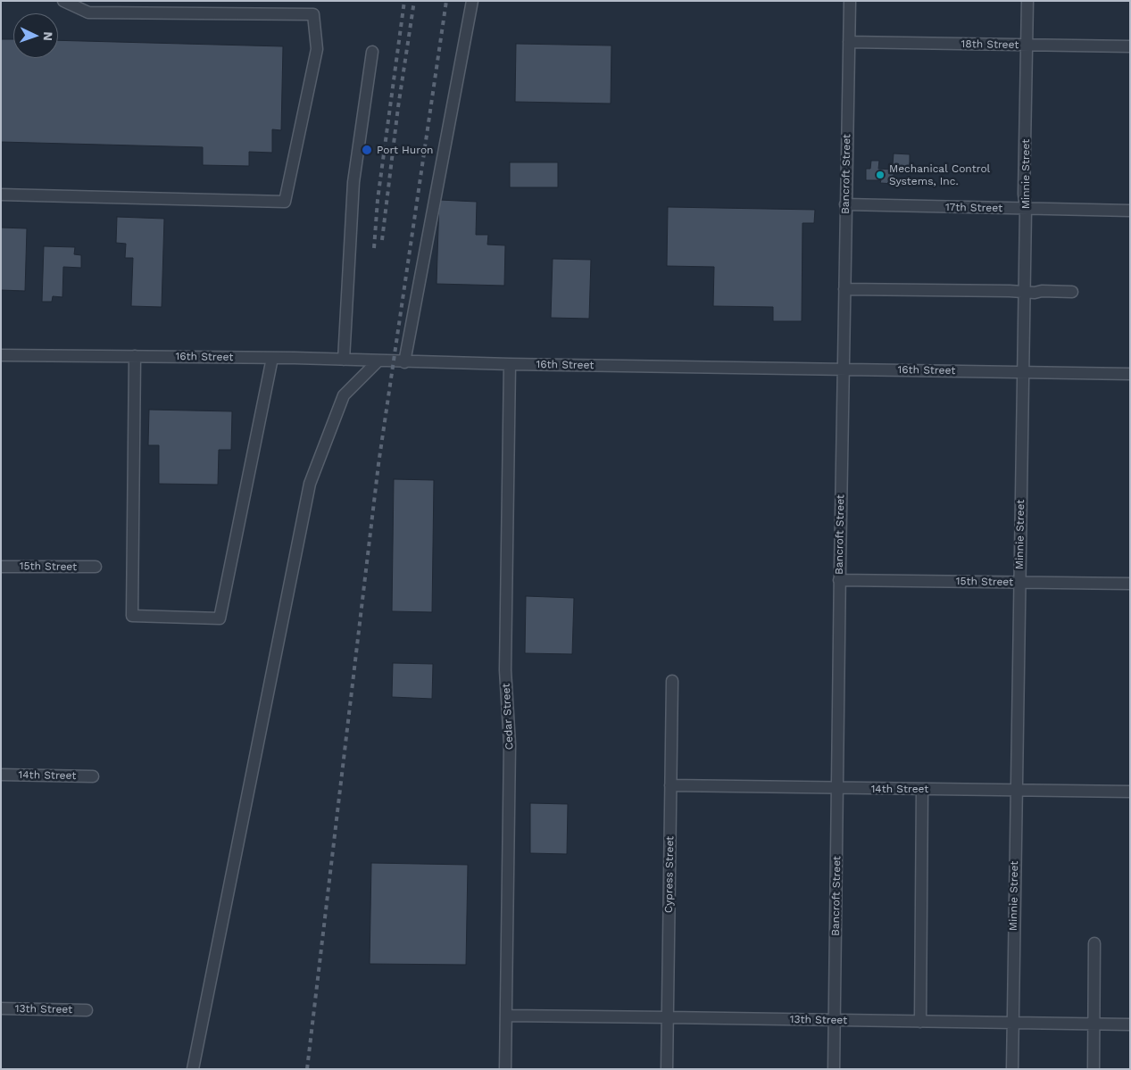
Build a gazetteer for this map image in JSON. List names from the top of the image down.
{
  "streets": {
    "street": [
      "18th Street",
      "Bancroft Street",
      "Minnie Street",
      "17th Street",
      "16th Street",
      "15th Street",
      "Cedar Street",
      "14th Street",
      "Cypress Street",
      "13th Street"
    ]
  },
  "crossings": [
    ["18th Street", "Bancroft Street"],
    ["18th Street", "Minnie Street"],
    ["Bancroft Street", "17th Street"],
    ["Bancroft Street", "16th Street"],
    ["Bancroft Street", "15th Street"],
    ["Bancroft Street", "14th Street"],
    ["Bancroft Street", "13th Street"],
    ["Minnie Street", "17th Street"],
    ["Minnie Street", "16th Street"],
    ["Minnie Street", "15th Street"],
    ["Minnie Street", "14th Street"],
    ["Minnie Street", "13th Street"],
    ["16th Street", "Cedar Street"],
    ["Cedar Street", "13th Street"],
    ["14th Street", "Cypress Street"],
    ["Cypress Street", "13th Street"]
  ],
  "places": ["Port Huron", "Mechanical Control Systems, Inc."],
  "north": "right"
}
